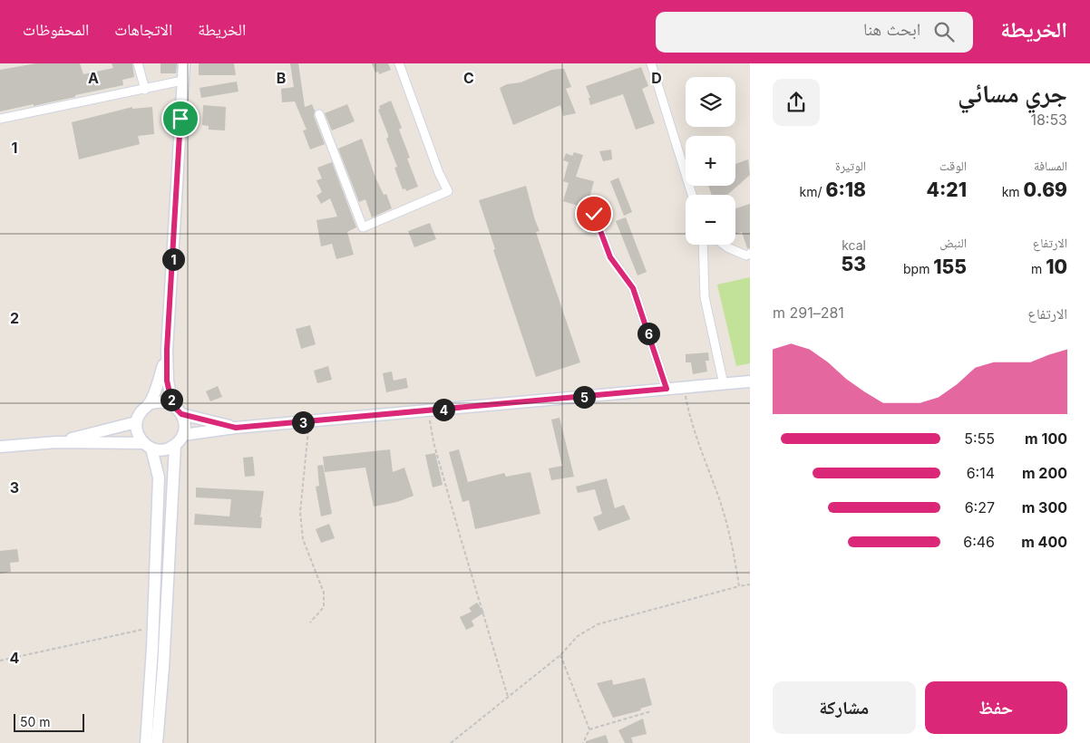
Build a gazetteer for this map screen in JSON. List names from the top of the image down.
{
  "scale_bar": "50 m",
  "page": {
    "header": "الخريطة",
    "search": "ابحث هنا",
    "nav": ["الخريطة", "الاتجاهات", "المحفوظات"],
    "heading": ["جري مسائي", "18:53"],
    "map_buttons": ["+", "−"],
    "stats": [
      ["المسافة", "0.69 km"],
      ["الوقت", "4:21"],
      ["الوتيرة", "6:18 /km"],
      ["الارتفاع", "10 m"],
      ["النبض", "155 bpm"],
      ["kcal", "53"]
    ],
    "pins": [
      "1",
      "6",
      "5",
      "2",
      "4",
      "3"
    ],
    "chart": ["الارتفاع", "281–291 m"],
    "list": [
      {
        "name": "100 m",
        "note": "5:55"
      },
      {
        "name": "200 m",
        "note": "6:14"
      },
      {
        "name": "300 m",
        "note": "6:27"
      },
      {
        "name": "400 m",
        "note": "6:46"
      }
    ],
    "buttons": ["حفظ", "مشاركة"],
    "scale": "50 m"
  },
  "grid": {
    "columns": [
      "A",
      "B",
      "C",
      "D"
    ],
    "rows": [
      "1",
      "2",
      "3",
      "4"
    ]
  }
}
